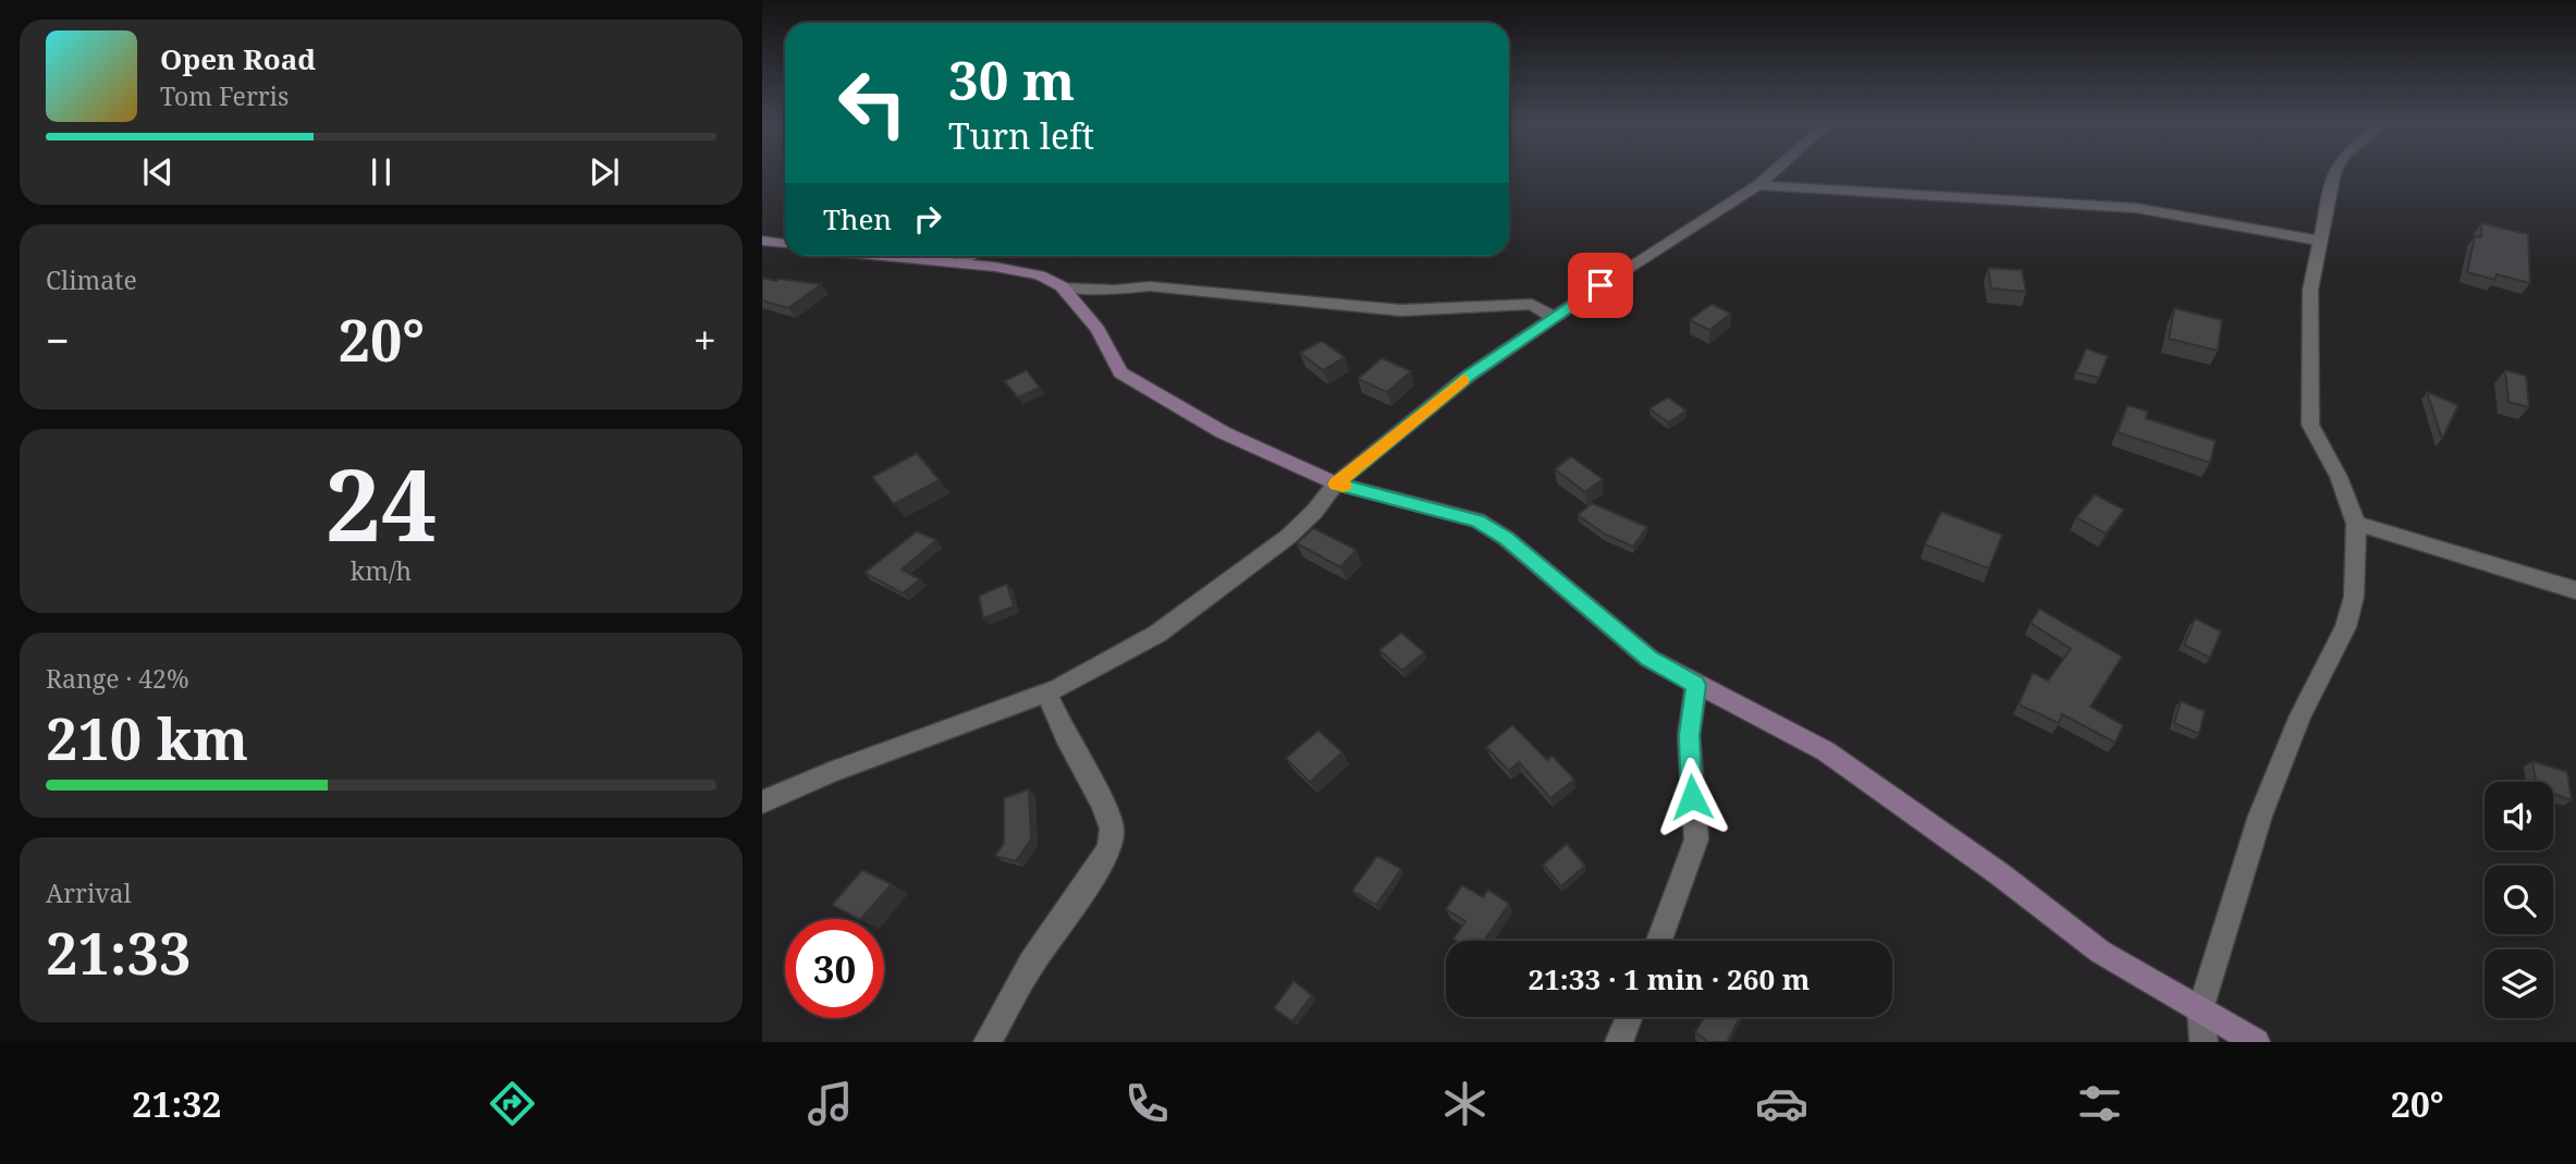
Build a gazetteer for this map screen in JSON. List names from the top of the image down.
{
  "page": {
    "turn": ["30 m", "Turn left"],
    "song": ["Open Road", "Tom Ferris"],
    "then": "Then",
    "tile": [
      "Climate",
      ["24", "km/h"],
      ["Range · 42%", "210 km"],
      ["Arrival", "21:33"]
    ],
    "heat": ["−", "20°", "+"],
    "limit": "30",
    "trip": "21:33 · 1 min · 260 m",
    "tabs": ["21:32", "20°"]
  }
}
